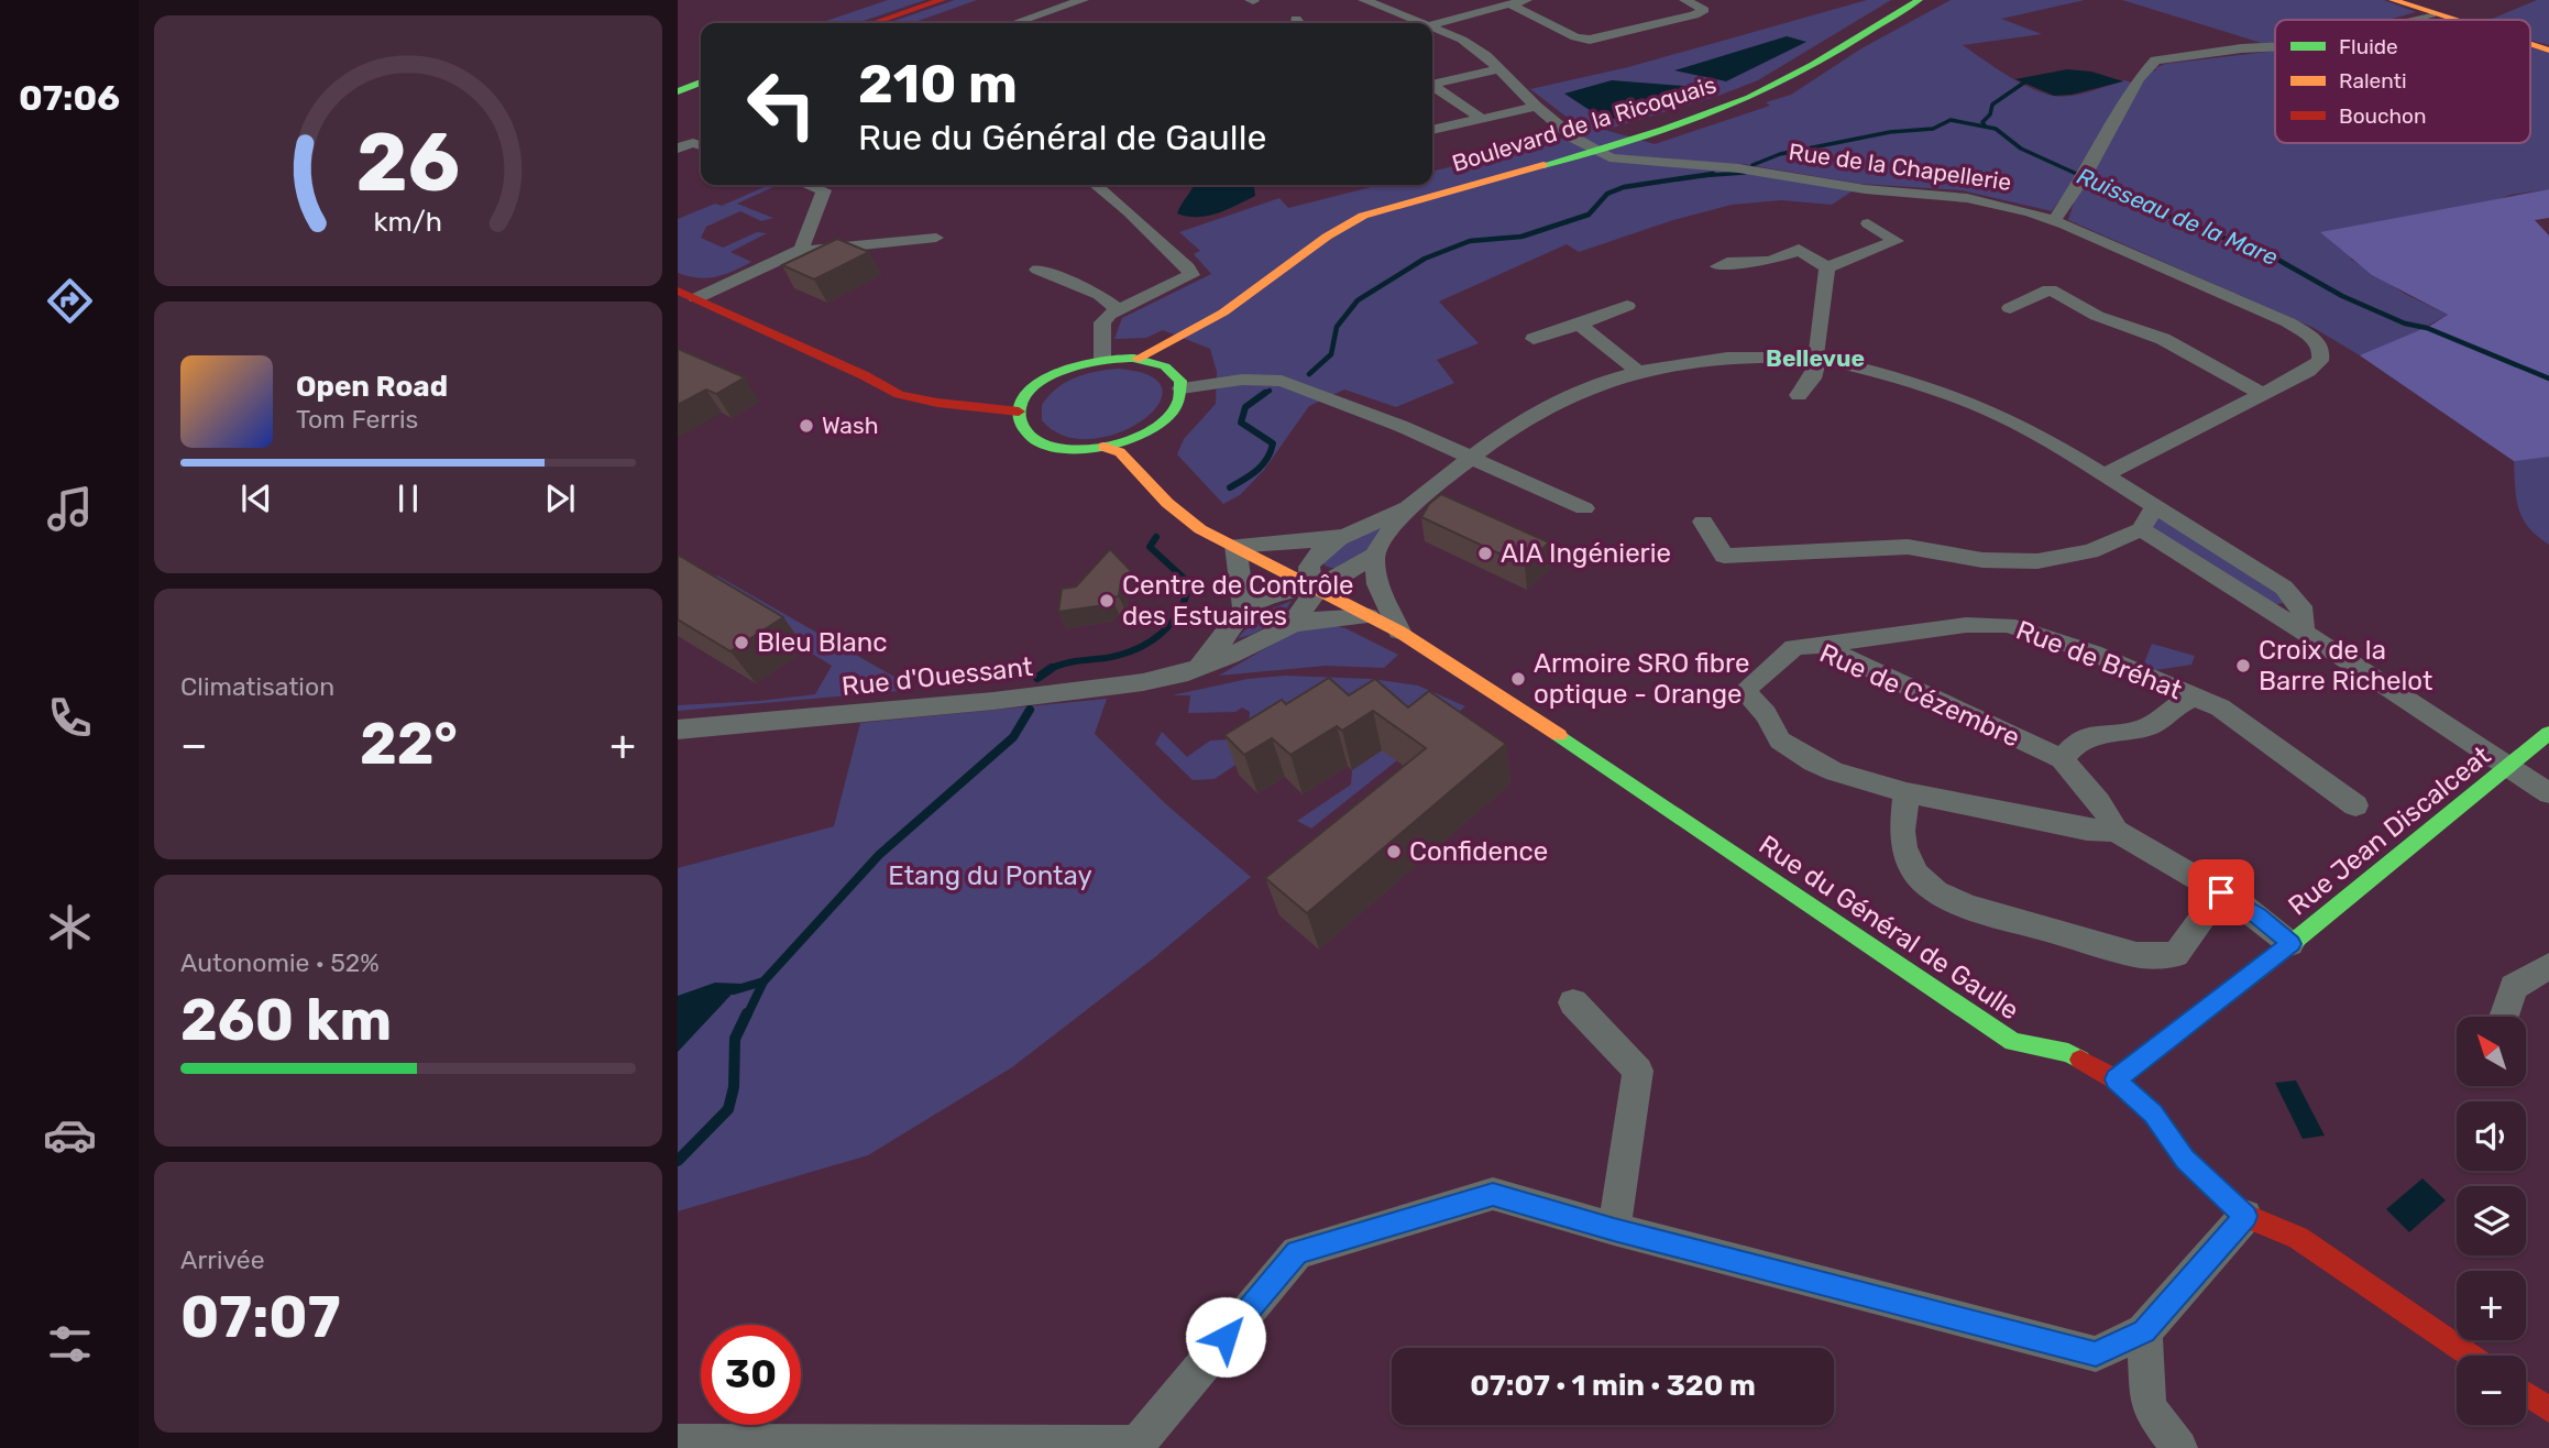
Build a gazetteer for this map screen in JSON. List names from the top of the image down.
{
  "streets": {
    "main road": ["Boulevard de la Ricoquais", "Rue Jean Discalceat", "Rue du Général de Gaulle"],
    "street": [
      "Rue de la Chapellerie",
      "Rue de Bréhat",
      "Rue d'Ouessant",
      "Rue de Cézembre"
    ]
  },
  "crossings": [
    ["Boulevard de la Ricoquais", "Rue de la Chapellerie"],
    ["Rue de Bréhat", "Rue de Cézembre"],
    ["Rue d'Ouessant", "Rue du Général de Gaulle"],
    ["Rue de Cézembre", "Rue Jean Discalceat"],
    ["Rue Jean Discalceat", "Rue du Général de Gaulle"]
  ],
  "districts": ["Bellevue"],
  "water": ["Ruisseau de la Mare"],
  "parks": ["Etang du Pontay"],
  "places": [
    "Wash",
    "AIA Ingénierie",
    "Centre de Contrôle des Estuaires",
    "Bleu Blanc",
    "Croix de la Barre Richelot",
    "Armoire SRO fibre optique - Orange",
    "Confidence"
  ],
  "legend": ["Fluide", "Ralenti", "Bouchon"],
  "north": "top left",
  "page": {
    "tabs": "07:06",
    "turn": ["210 m", "Rue du Général de Gaulle"],
    "song": ["Open Road", "Tom Ferris"],
    "tile": [
      "Climatisation",
      ["Autonomie · 52%", "260 km"],
      ["Arrivée", "07:07"]
    ],
    "heat": ["−", "22°", "+"],
    "map_buttons": ["+", "−"],
    "limit": "30",
    "trip": "07:07 · 1 min · 320 m",
    "gauge": ["26", "km/h"]
  }
}
